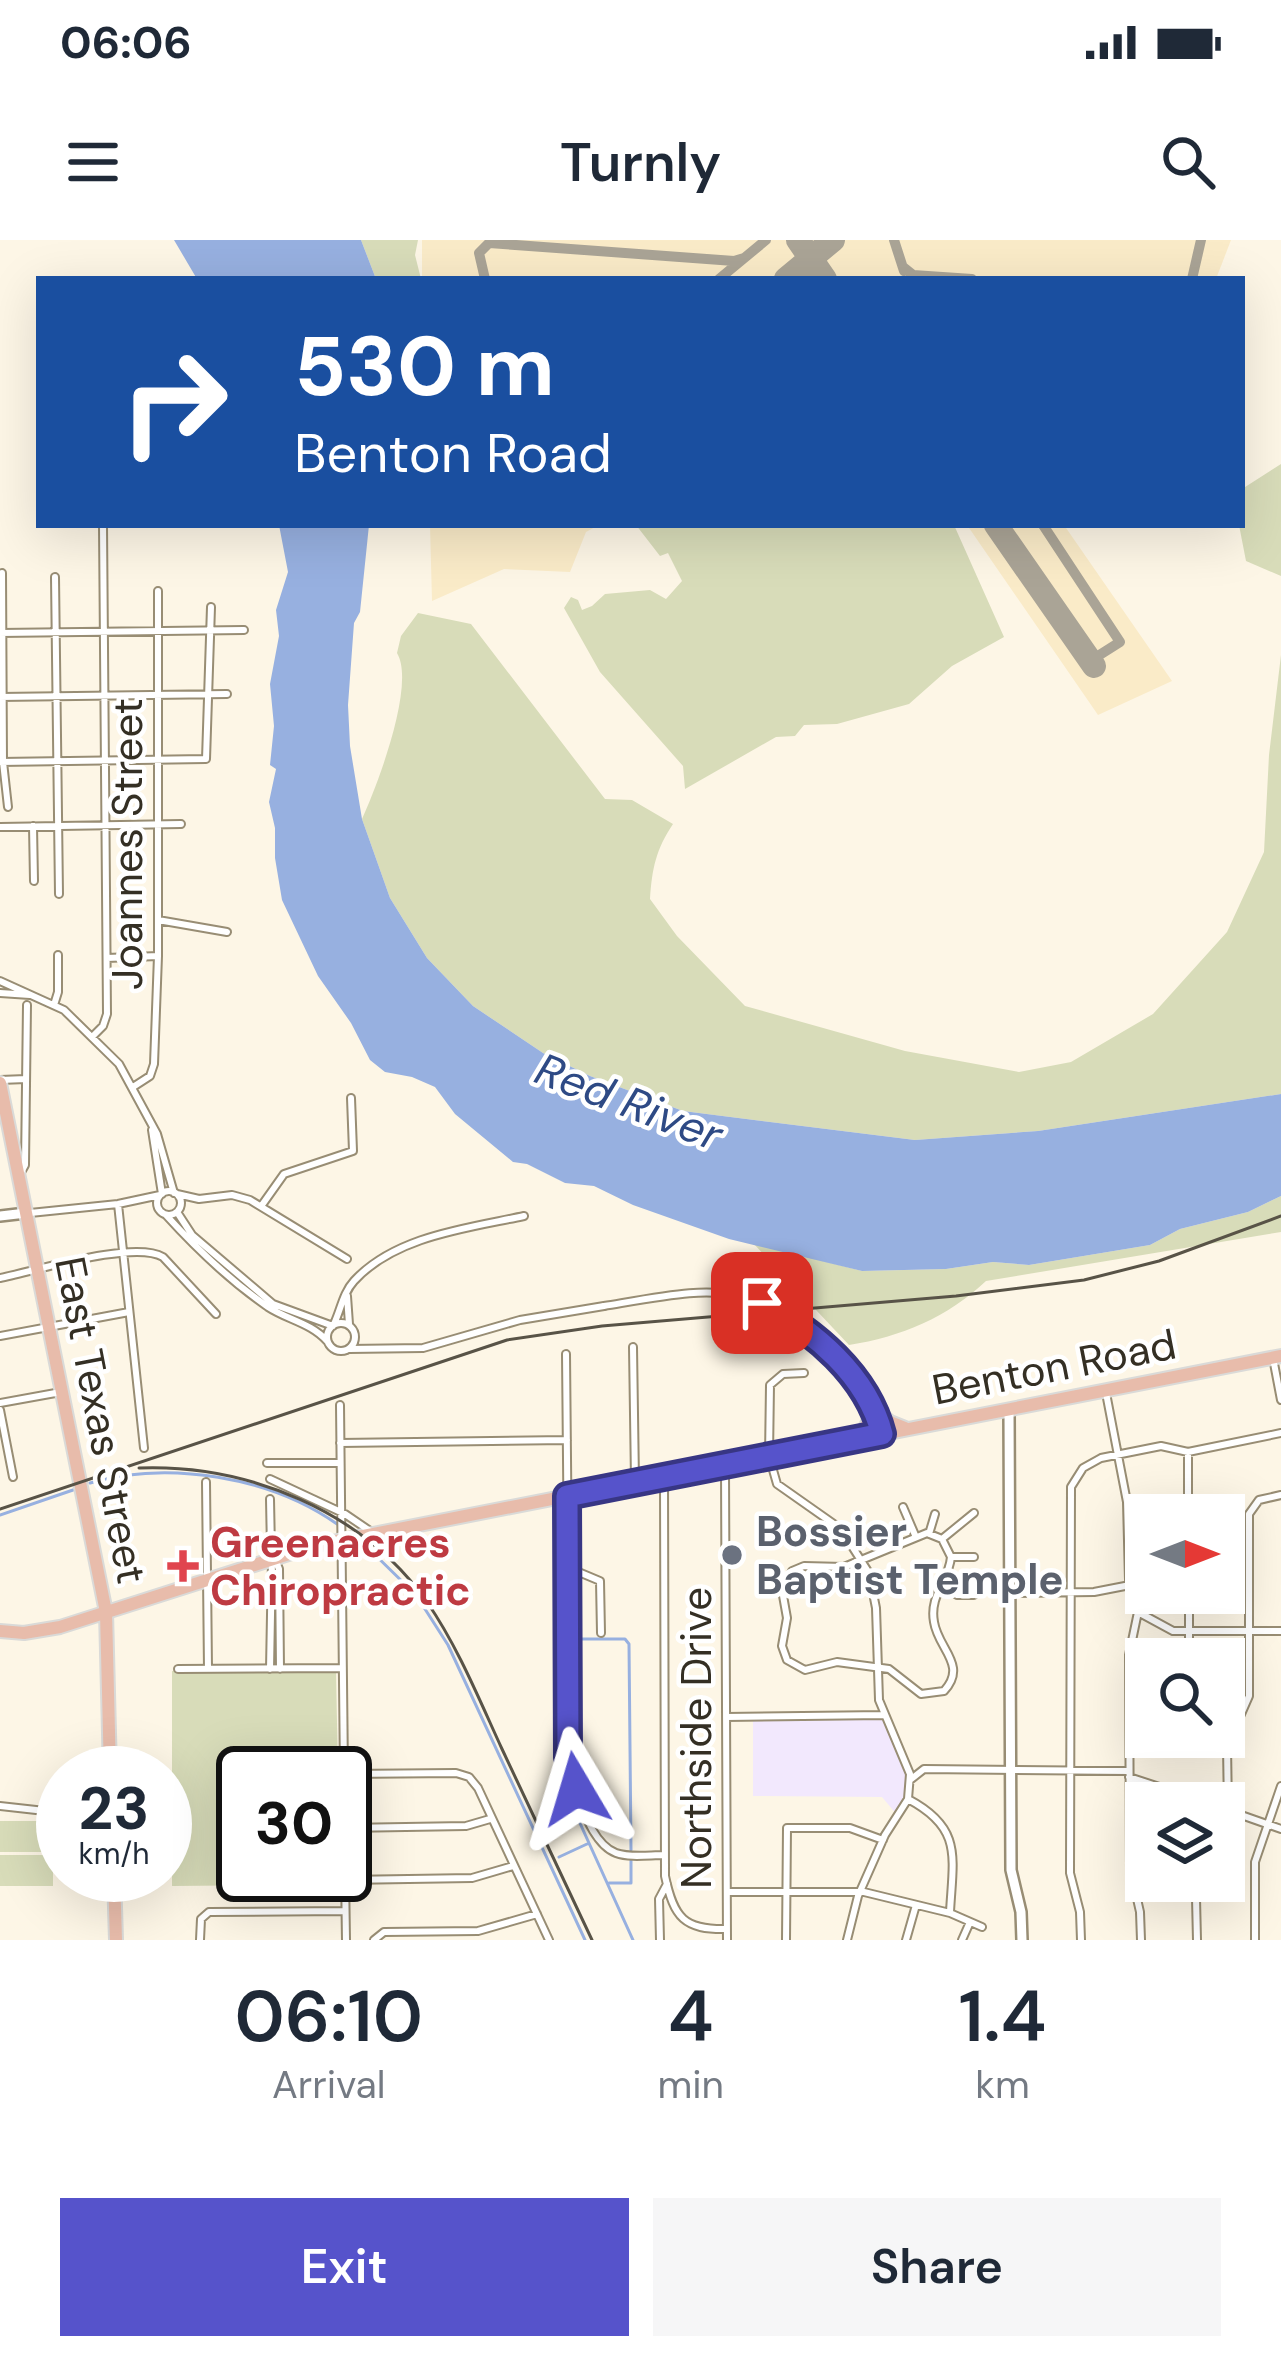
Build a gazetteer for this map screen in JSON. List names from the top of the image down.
{
  "streets": {
    "main road": ["Benton Road", "East Texas Street"],
    "street": ["Joannes Street", "Northside Drive"]
  },
  "crossings": [
    ["Benton Road", "East Texas Street"],
    ["Benton Road", "Northside Drive"]
  ],
  "water": ["Red River"],
  "places": {
    "other": ["Bossier Baptist Temple"],
    "health": ["Greenacres Chiropractic"]
  },
  "north": "right",
  "page": {
    "status": "06:06",
    "header": "Turnly",
    "turn": ["530 m", "Benton Road"],
    "speed": "23 km/h",
    "limit": "30",
    "eta": [
      "06:10",
      "Arrival",
      "4",
      "min",
      "1.4",
      "km"
    ],
    "buttons": ["Exit", "Share"]
  }
}
